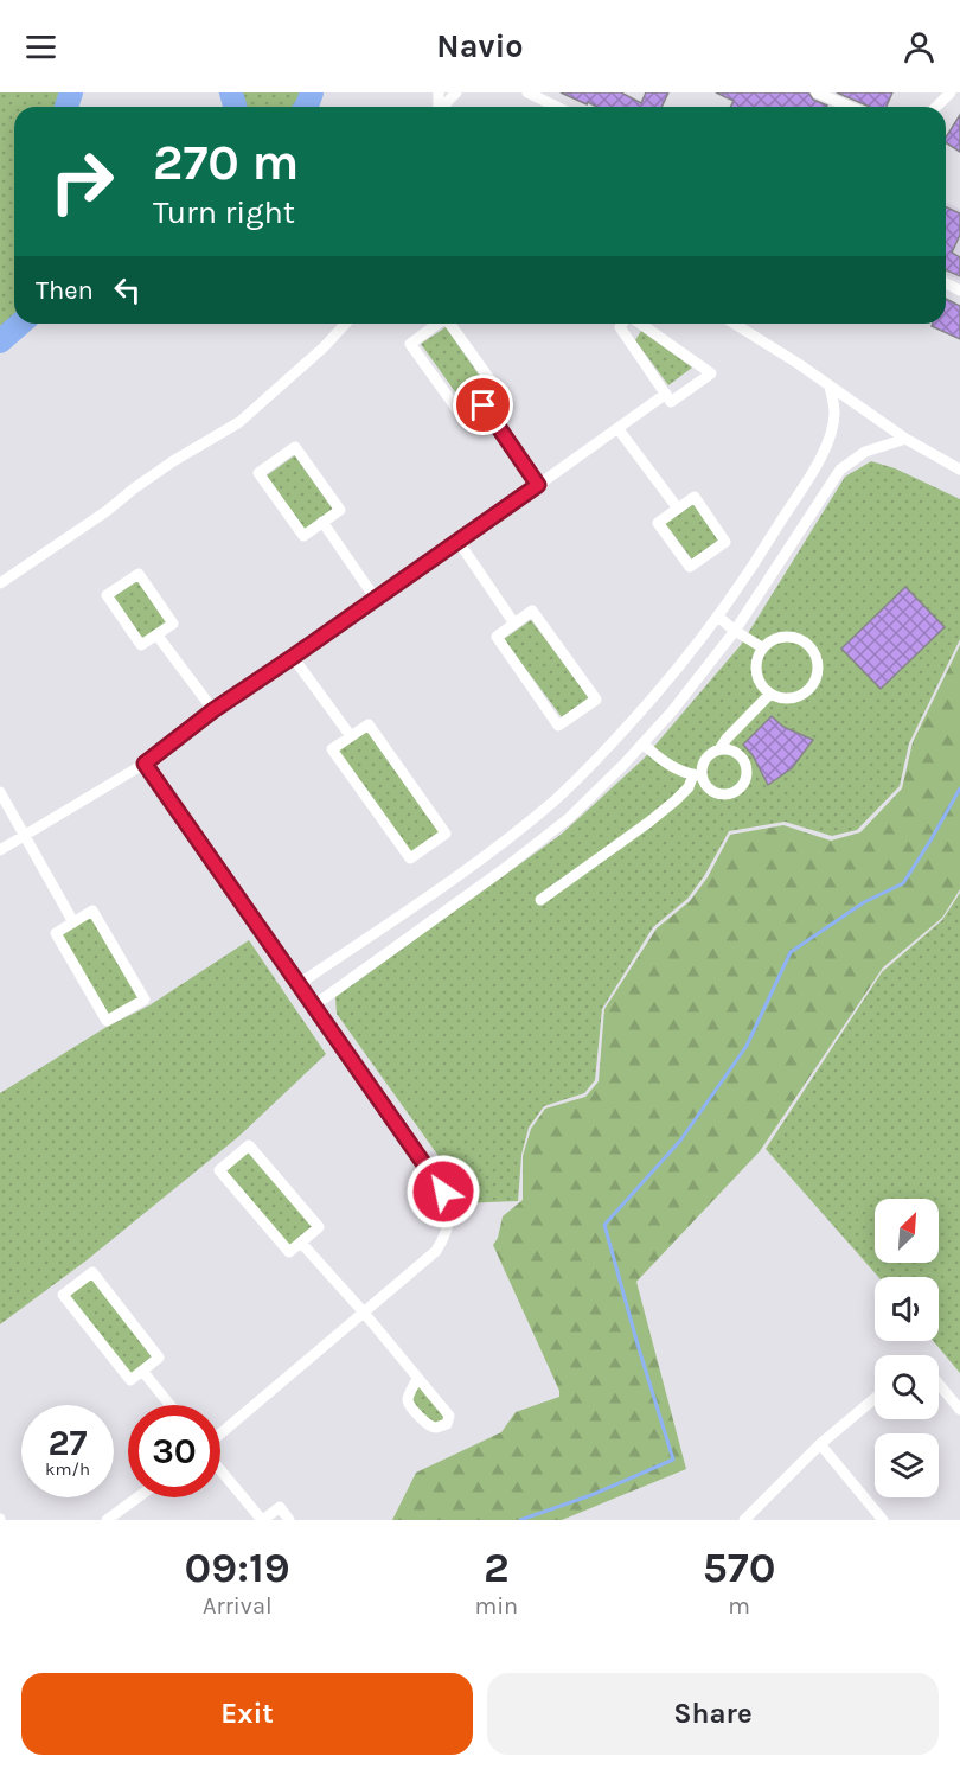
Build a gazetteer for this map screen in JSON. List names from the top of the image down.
{
  "north": "top right",
  "page": {
    "header": "Navio",
    "turn": ["270 m", "Turn right"],
    "then": "Then",
    "speed": "27 km/h",
    "limit": "30",
    "eta": [
      "09:19",
      "Arrival",
      "2",
      "min",
      "570",
      "m"
    ],
    "buttons": ["Exit", "Share"]
  }
}
